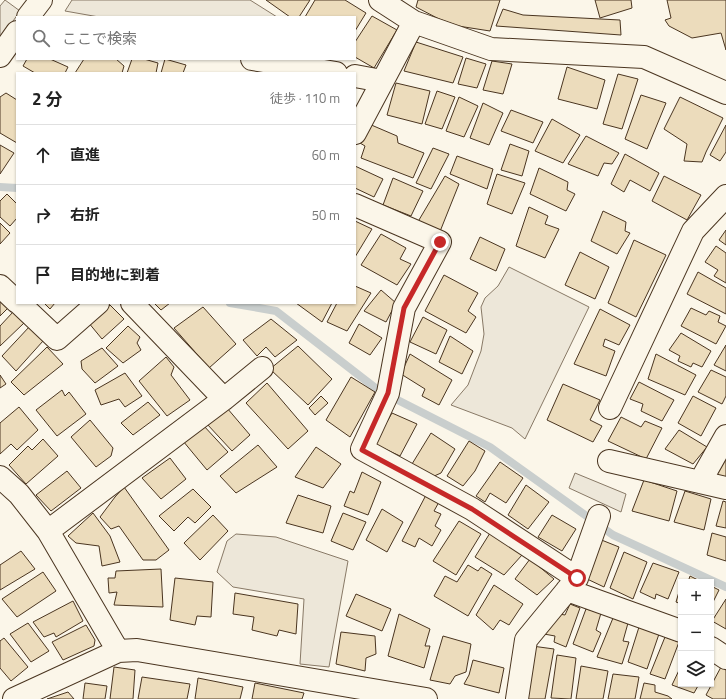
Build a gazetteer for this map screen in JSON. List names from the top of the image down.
{
  "page": {
    "search": "ここで検索",
    "heading": ["2 分", "徒歩 · 110 m"],
    "list": [
      ["直進", "60 m"],
      ["右折", "50 m"],
      "目的地に到着"
    ],
    "map_buttons": ["+", "−"]
  }
}
